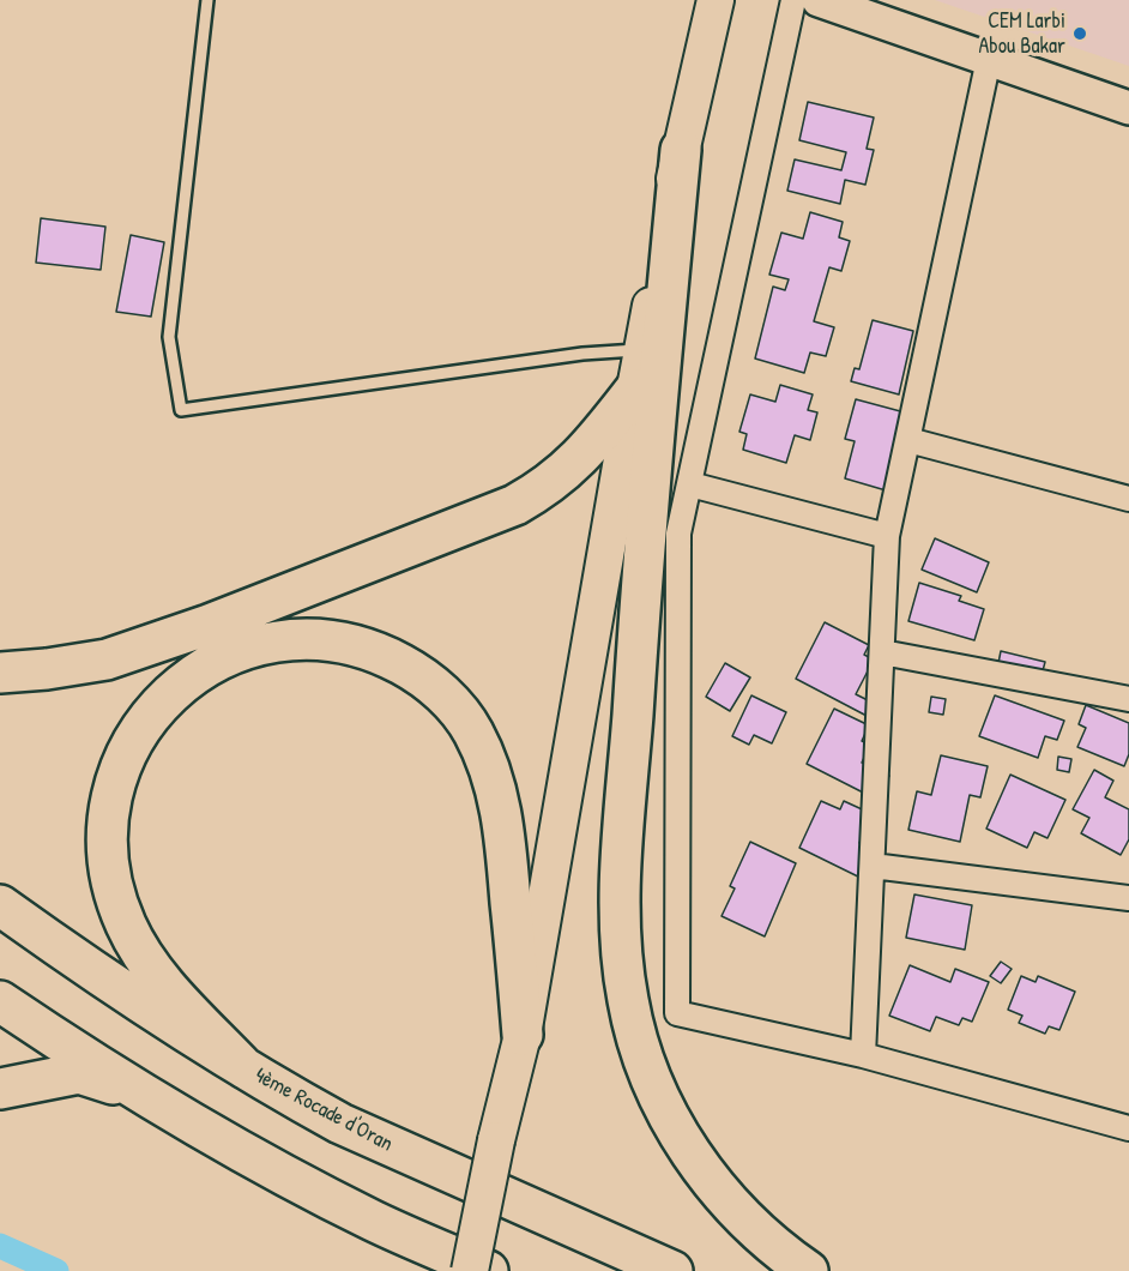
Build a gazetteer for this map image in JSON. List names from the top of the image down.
{
  "streets": {
    "highway": ["4ème Rocade d'Oran"]
  },
  "places": ["CEM Larbi Abou Bakar"]
}
